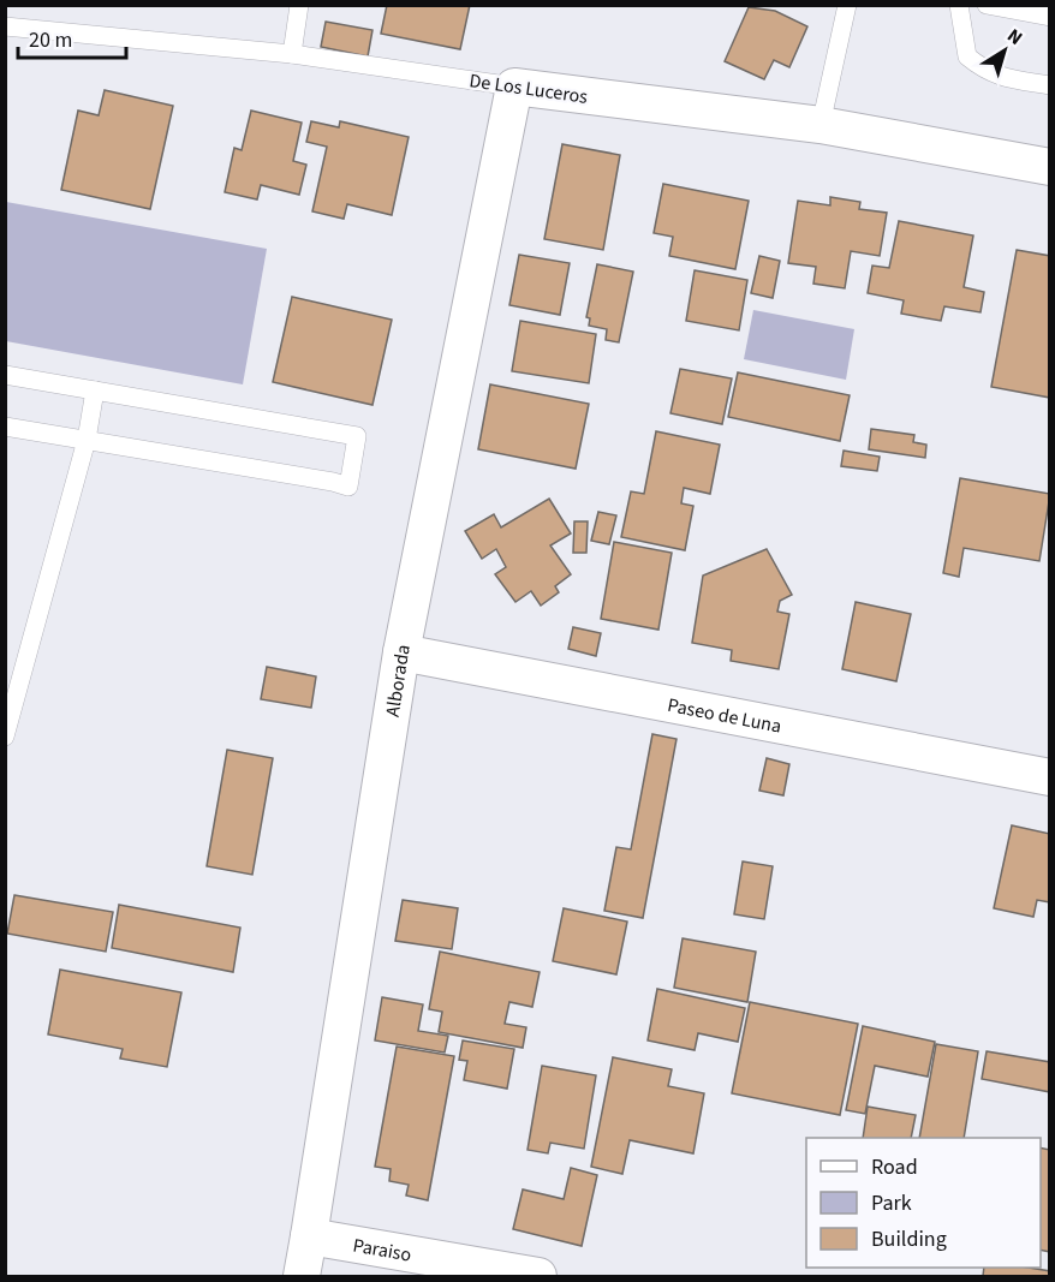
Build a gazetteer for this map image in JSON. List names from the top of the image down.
{
  "streets": {
    "street": [
      "De Los Luceros",
      "Alborada",
      "Paseo de Luna",
      "Paraiso"
    ]
  },
  "crossings": [
    ["De Los Luceros", "Alborada"],
    ["Alborada", "Paseo de Luna"],
    ["Alborada", "Paraiso"]
  ],
  "legend": ["Road", "Park", "Building"],
  "scale_bar": "20 m",
  "north": "top right"
}
